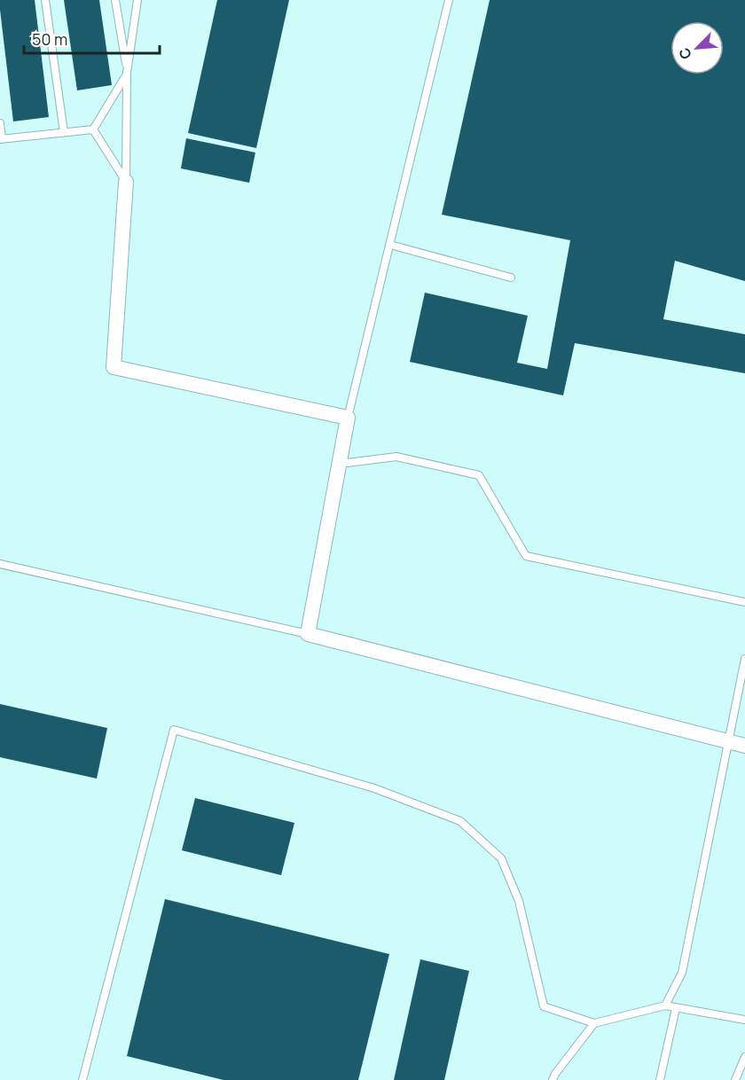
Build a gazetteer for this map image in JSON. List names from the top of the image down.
{
  "scale_bar": "50 m",
  "north": "bottom left"
}
